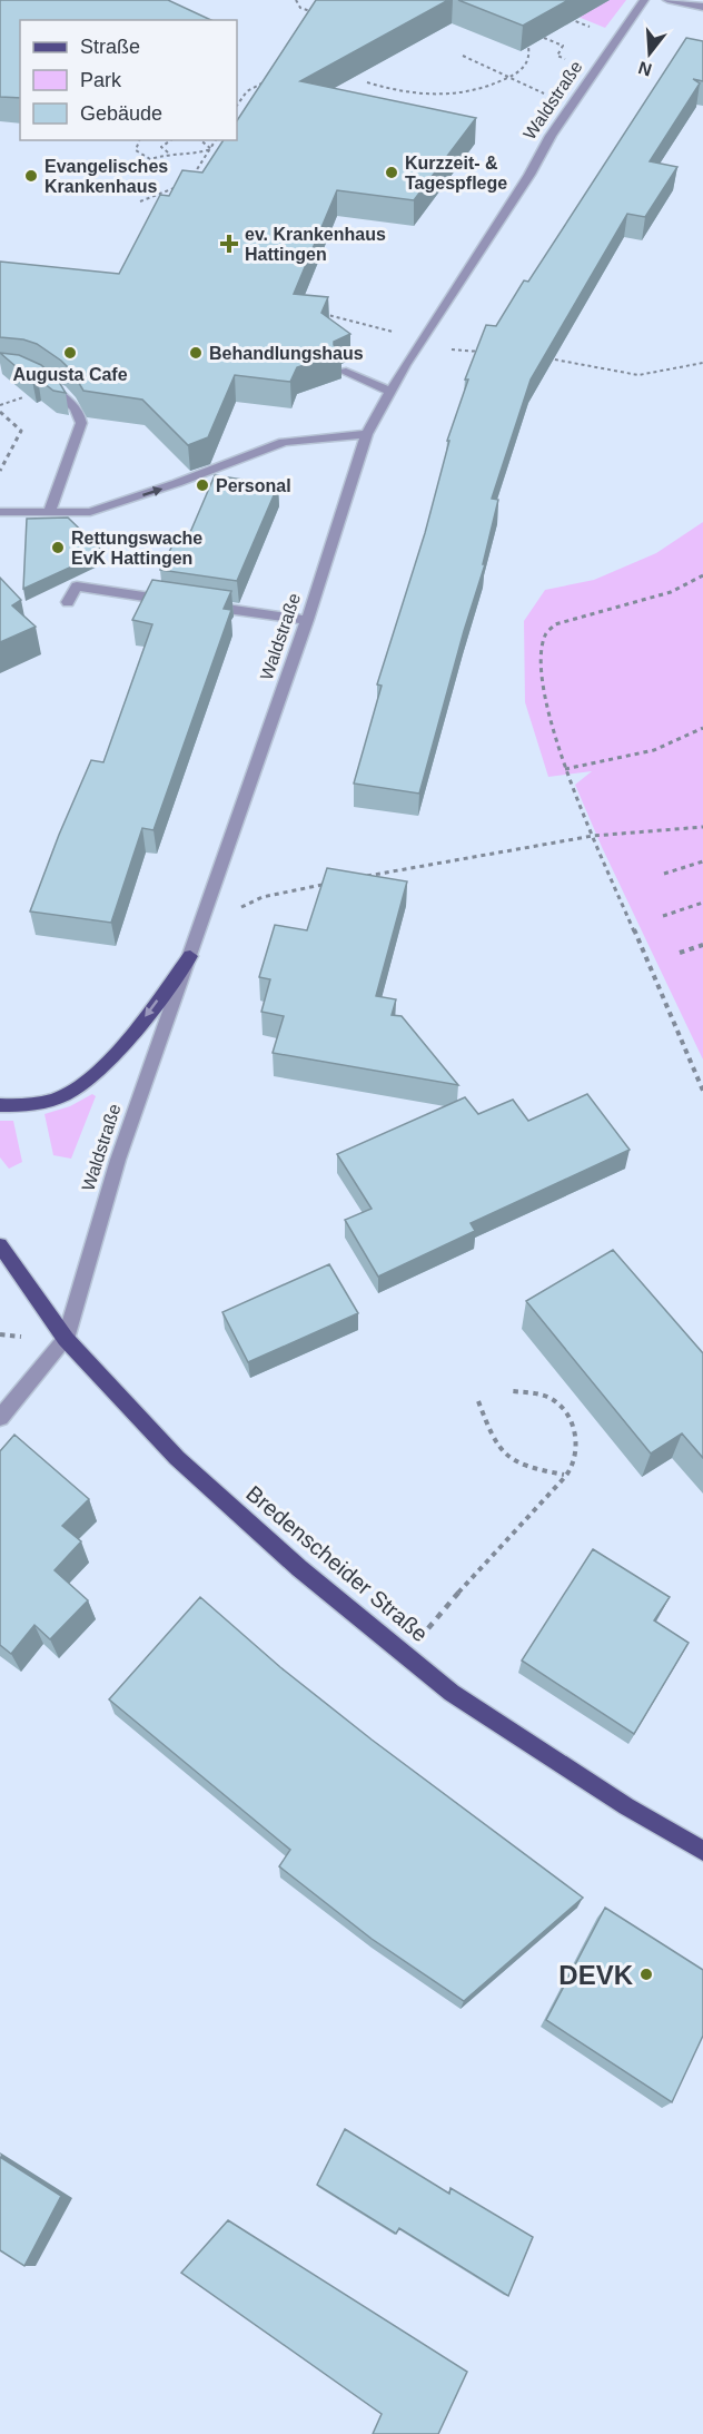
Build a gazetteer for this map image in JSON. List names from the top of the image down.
{
  "streets": {
    "main road": ["Bredenscheider Straße"],
    "street": ["Waldstraße"]
  },
  "crossings": [
    ["Waldstraße", "Bredenscheider Straße"]
  ],
  "places": {
    "other": [
      "Kurzzeit- & Tagespflege",
      "Evangelisches Krankenhaus",
      "Augusta Cafe",
      "Behandlungshaus",
      "Personal",
      "Rettungswache EvK Hattingen",
      "DEVK"
    ],
    "health": ["ev. Krankenhaus Hattingen"]
  },
  "legend": ["Straße", "Park", "Gebäude"],
  "north": "bottom"
}
